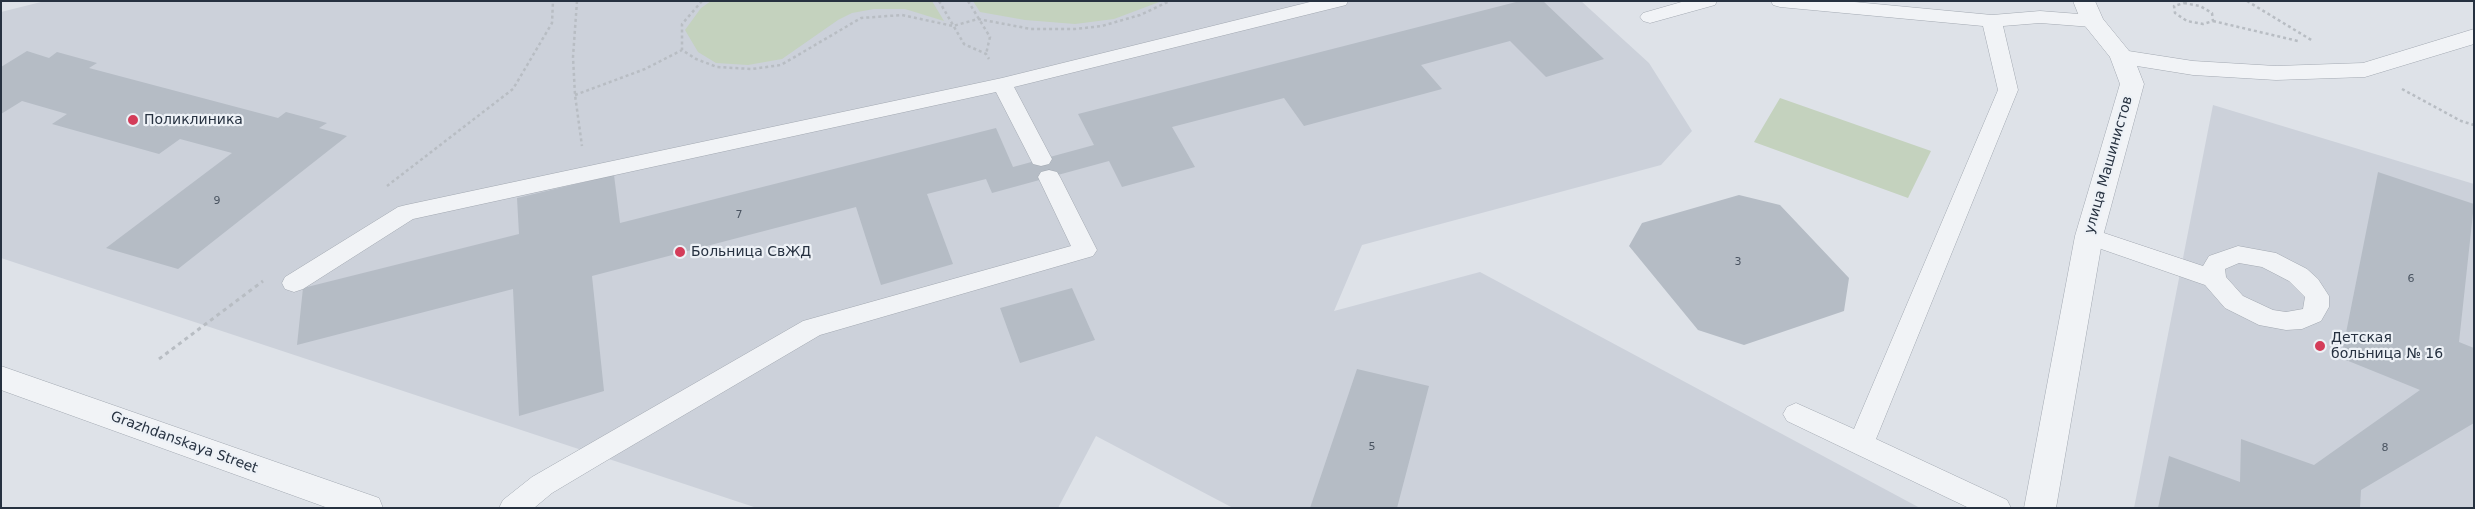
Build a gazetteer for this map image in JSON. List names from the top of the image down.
{
  "streets": {
    "street": ["улица Машинистов", "Grazhdanskaya Street"]
  },
  "places": ["Поликлиника", "Больница СвЖД", "Детская больница № 16"],
  "house_numbers": [
    "9",
    "7",
    "3",
    "6",
    "5",
    "8"
  ]
}
